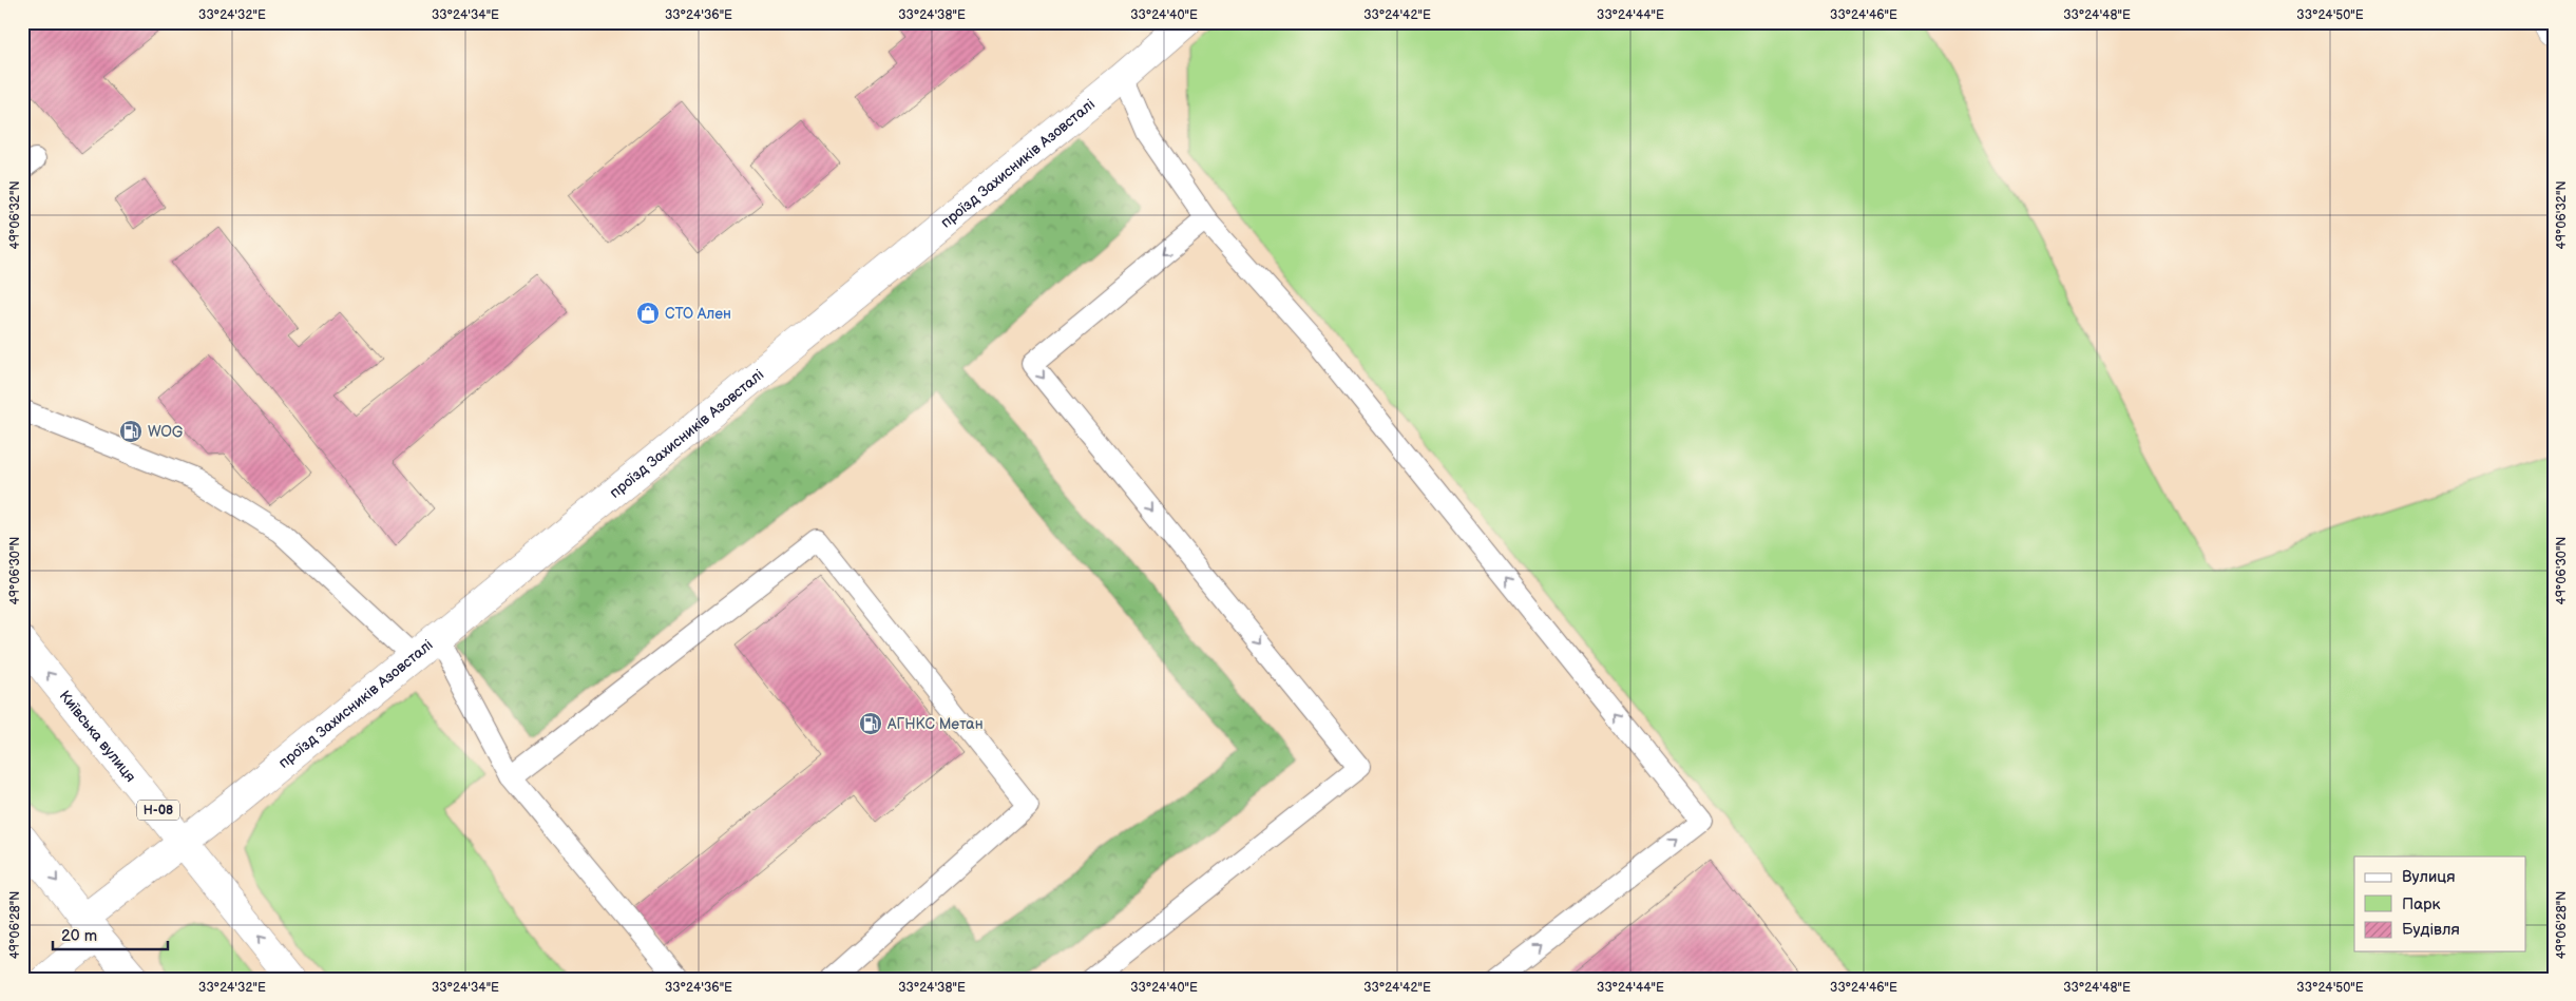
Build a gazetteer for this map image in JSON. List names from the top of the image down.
{
  "streets": {
    "street": ["проїзд Захисників Азовсталі", "Київська вулиця", "Н-08"]
  },
  "crossings": [
    ["проїзд Захисників Азовсталі", "Київська вулиця"]
  ],
  "places": {
    "shop": ["СТО Ален"],
    "fuel station": ["WOG", "АГНКС Метан"]
  },
  "legend": ["Вулиця", "Парк", "Будівля"],
  "scale_bar": "20 m",
  "coordinates": [
    "33°24'32\"E",
    "33°24'34\"E",
    "33°24'36\"E",
    "33°24'38\"E",
    "33°24'40\"E",
    "33°24'42\"E",
    "33°24'44\"E",
    "33°24'46\"E",
    "33°24'48\"E",
    "33°24'50\"E",
    "49°06'32\"N",
    "49°06'30\"N",
    "49°06'28\"N"
  ]
}
